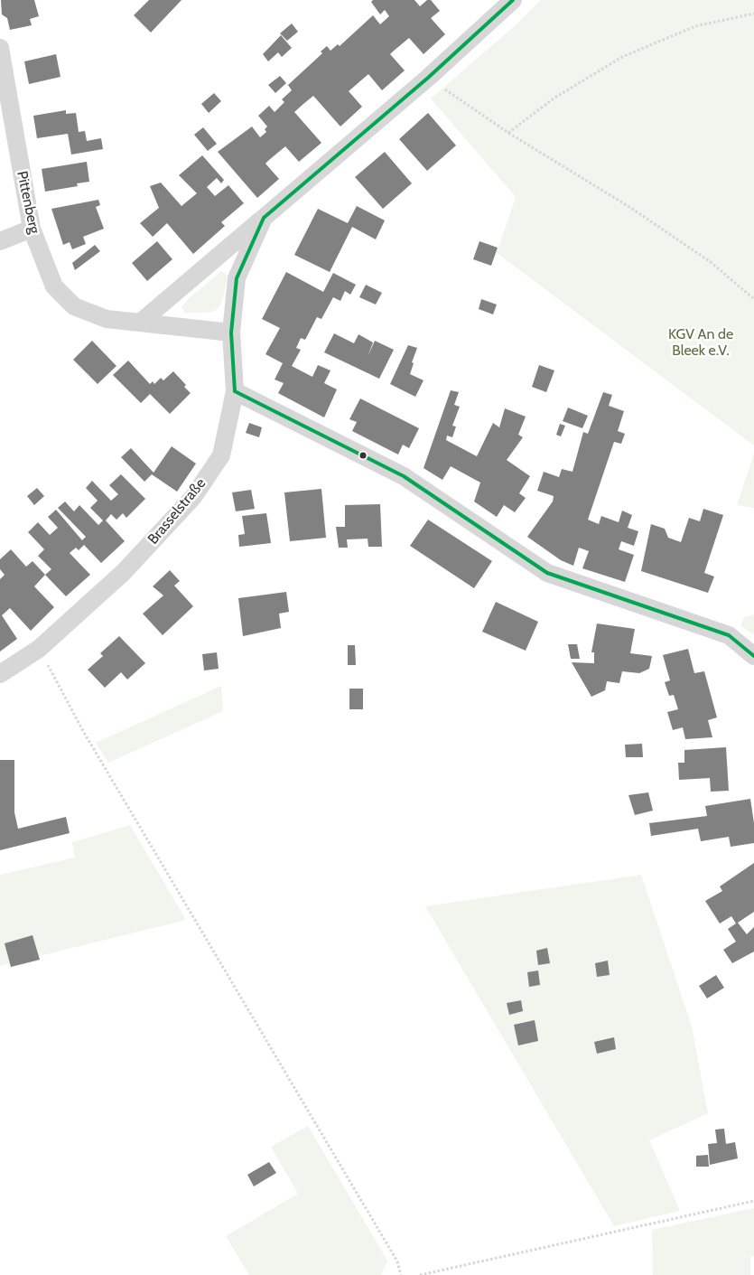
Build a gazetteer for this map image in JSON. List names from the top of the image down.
{
  "streets": {
    "street": ["Pittenberg", "Brasselstraße"]
  },
  "crossings": [
    ["Pittenberg", "Brasselstraße"]
  ],
  "parks": ["KGV An de Bleek e.V."]
}
